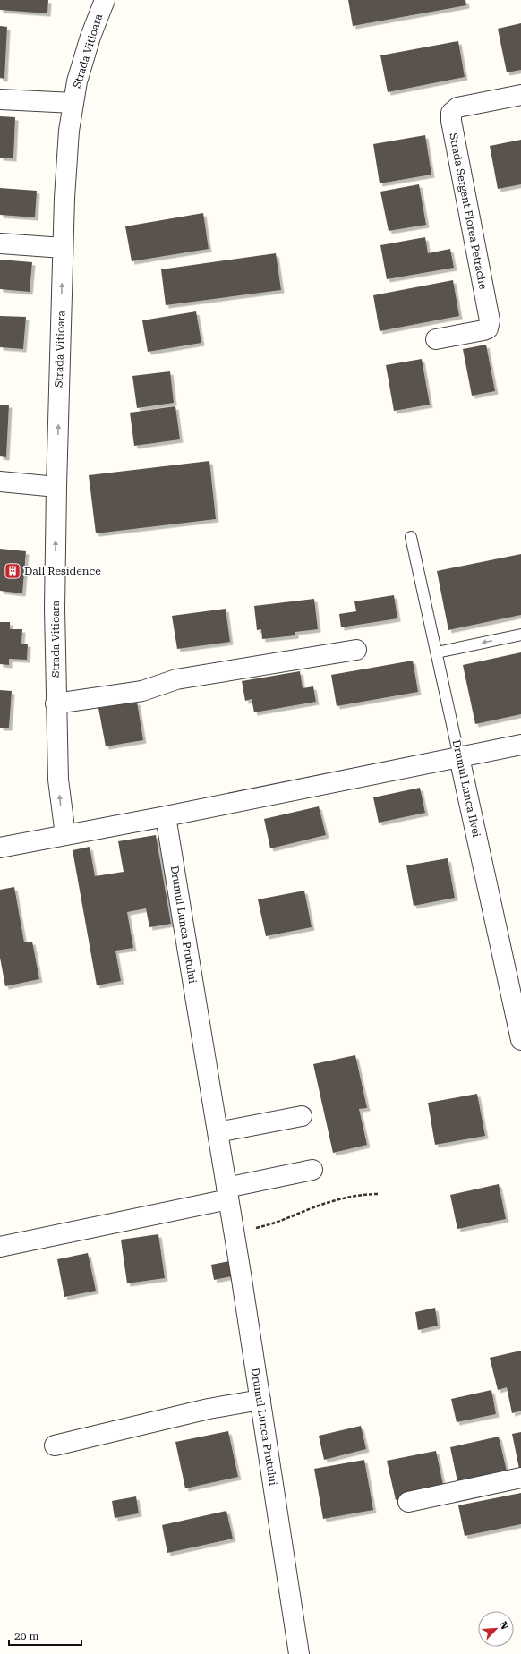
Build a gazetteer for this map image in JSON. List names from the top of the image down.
{
  "streets": {
    "street": [
      "Strada Vitioara",
      "Strada Sergent Florea Petrache",
      "Drumul Lunca Ilvei",
      "Drumul Lunca Prutului"
    ]
  },
  "one_way": ["Strada Vitioara"],
  "places": {
    "building": ["Dall Residence"]
  },
  "scale_bar": "20 m",
  "north": "top right"
}
